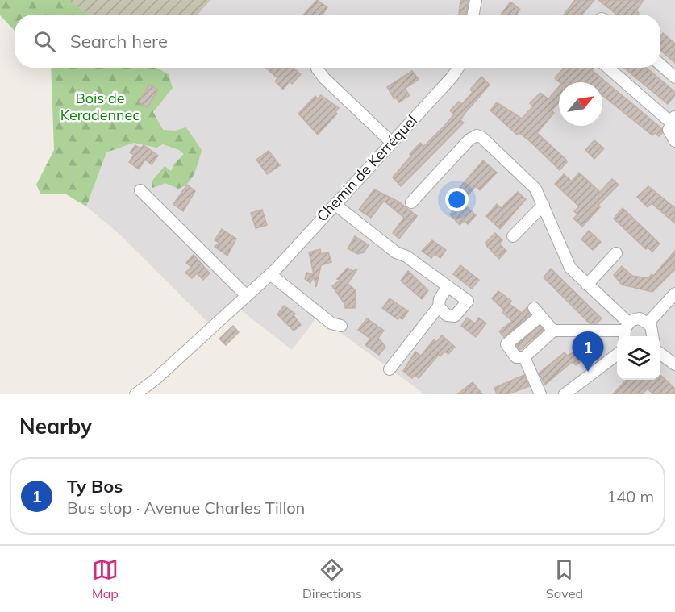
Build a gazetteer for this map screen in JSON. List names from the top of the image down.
{
  "streets": {
    "street": ["Chemin de Kerréquel"]
  },
  "parks": ["Bois de Keradennec"],
  "north": "top right",
  "page": {
    "search": "Search here",
    "pins": "1",
    "heading": "Nearby",
    "list": [
      {
        "mark": "1",
        "name": "Ty Bos",
        "note": "Bus stop · Avenue Charles Tillon",
        "value": "140 m"
      }
    ],
    "nav": ["Map", "Directions", "Saved"]
  }
}
